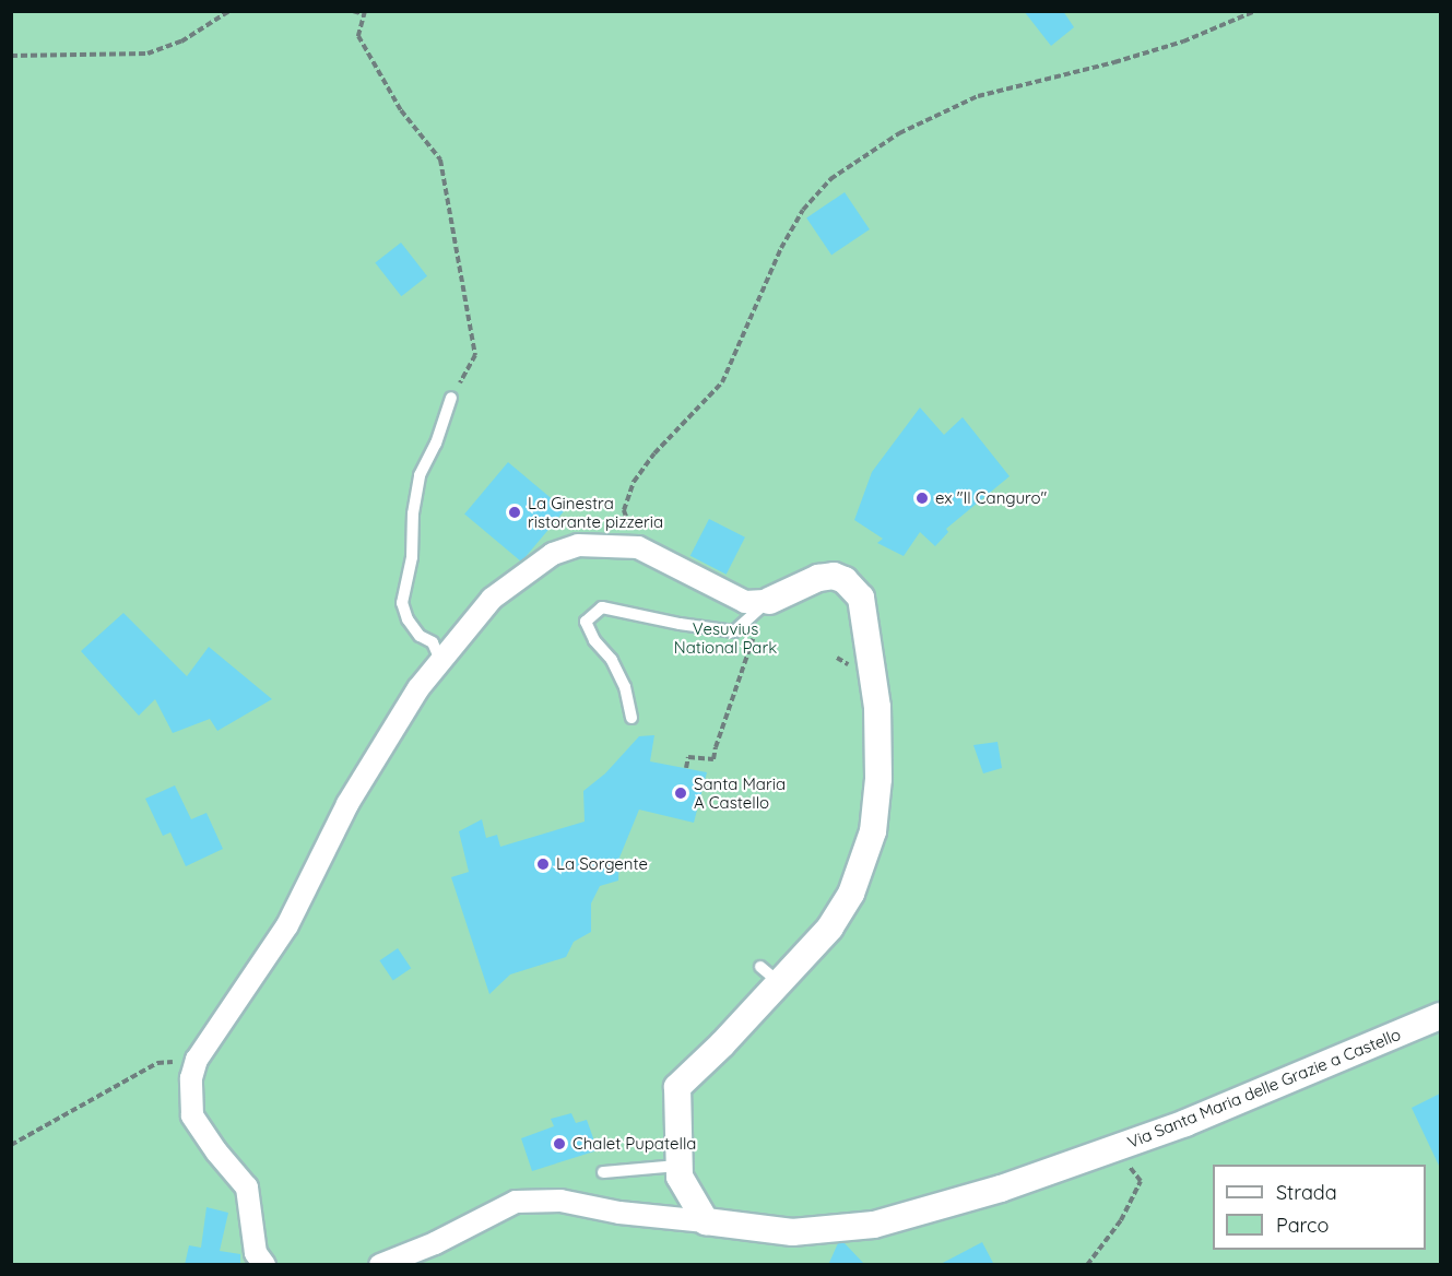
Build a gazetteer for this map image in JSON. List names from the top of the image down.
{
  "streets": {
    "street": ["Via Santa Maria delle Grazie a Castello"]
  },
  "parks": ["Vesuvius National Park"],
  "places": [
    "ex \"Il Canguro\"",
    "La Ginestra ristorante pizzeria",
    "Santa Maria A Castello",
    "La Sorgente",
    "Chalet Pupatella"
  ],
  "legend": ["Strada", "Parco"]
}
